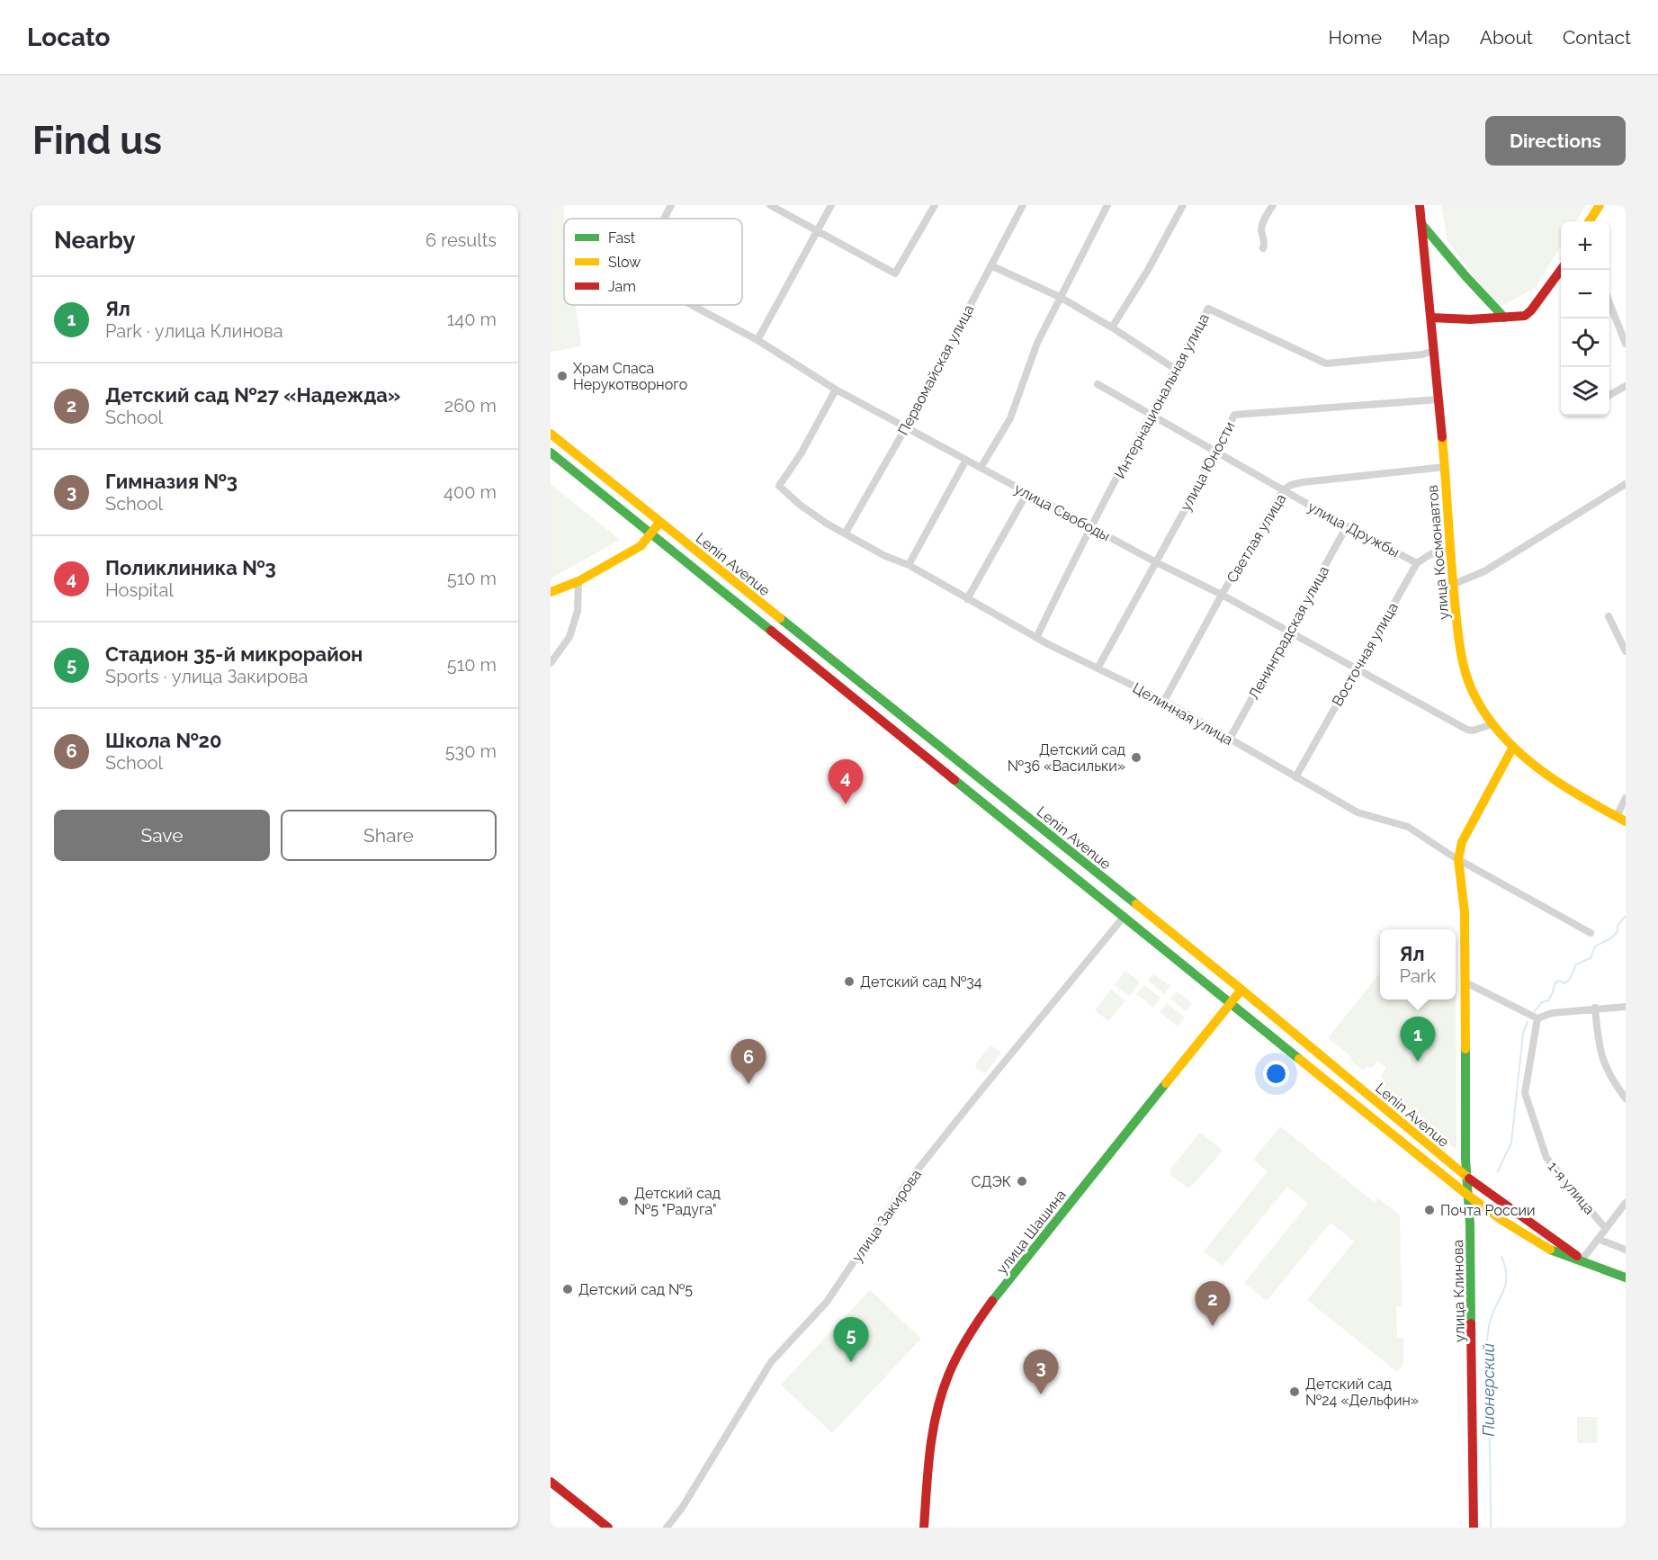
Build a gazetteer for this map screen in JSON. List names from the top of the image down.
{
  "streets": {
    "main road": [
      "улица Космонавтов",
      "Lenin Avenue",
      "улица Шашина",
      "улица Клинова"
    ],
    "street": [
      "Первомайская улица",
      "Интернациональная улица",
      "улица Юности",
      "улица Свободы",
      "улица Дружбы",
      "Светлая улица",
      "Ленинградская улица",
      "Восточная улица",
      "Целинная улица",
      "1-я улица",
      "улица Закирова"
    ]
  },
  "crossings": [
    ["Первомайская улица", "улица Свободы"],
    ["Первомайская улица", "Целинная улица"],
    ["Интернациональная улица", "улица Свободы"],
    ["Интернациональная улица", "улица Дружбы"],
    ["Интернациональная улица", "улица Космонавтов"],
    ["Интернациональная улица", "Целинная улица"],
    ["улица Юности", "улица Свободы"],
    ["улица Юности", "улица Дружбы"],
    ["улица Юности", "улица Космонавтов"],
    ["улица Юности", "Целинная улица"],
    ["улица Свободы", "Светлая улица"],
    ["улица Свободы", "улица Космонавтов"],
    ["улица Свободы", "Ленинградская улица"],
    ["улица Свободы", "Восточная улица"],
    ["улица Свободы", "Целинная улица"],
    ["улица Дружбы", "Светлая улица"],
    ["улица Дружбы", "Ленинградская улица"],
    ["улица Дружбы", "Восточная улица"],
    ["Светлая улица", "улица Космонавтов"],
    ["Светлая улица", "Целинная улица"],
    ["Lenin Avenue", "улица Закирова"],
    ["Lenin Avenue", "улица Шашина"],
    ["Lenin Avenue", "улица Клинова"],
    ["Ленинградская улица", "Целинная улица"],
    ["Восточная улица", "Целинная улица"],
    ["Целинная улица", "улица Клинова"]
  ],
  "water": ["Пионерский"],
  "places": [
    "Храм Спаса Нерукотворного",
    "Детский сад №36 «Васильки»",
    "Детский сад №34",
    "СДЭК",
    "Детский сад №5 \"Радуга\"",
    "Почта России",
    "Детский сад №5",
    "Детский сад №24 «Дельфин»"
  ],
  "legend": ["Fast", "Slow", "Jam"],
  "page": {
    "header": "Locato",
    "nav": [
      "Home",
      "Map",
      "About",
      "Contact"
    ],
    "buttons": [
      "Directions",
      ["Save", "Share"]
    ],
    "title": "Find us",
    "heading": ["Nearby", "6 results"],
    "map_buttons": ["+", "−"],
    "list": [
      {
        "mark": "1",
        "name": "Ял",
        "note": "Park · улица Клинова",
        "value": "140 m"
      },
      {
        "mark": "2",
        "name": "Детский сад №27 «Надежда»",
        "note": "School",
        "value": "260 m"
      },
      {
        "mark": "3",
        "name": "Гимназия №3",
        "note": "School",
        "value": "400 m"
      },
      {
        "mark": "4",
        "name": "Поликлиника №3",
        "note": "Hospital",
        "value": "510 m"
      },
      {
        "mark": "5",
        "name": "Стадион 35-й микрорайон",
        "note": "Sports · улица Закирова",
        "value": "510 m"
      },
      {
        "mark": "6",
        "name": "Школа №20",
        "note": "School",
        "value": "530 m"
      }
    ],
    "pins": [
      "4",
      "1",
      "6",
      "2",
      "5",
      "3"
    ],
    "popup": ["Ял", "Park"]
  }
}
